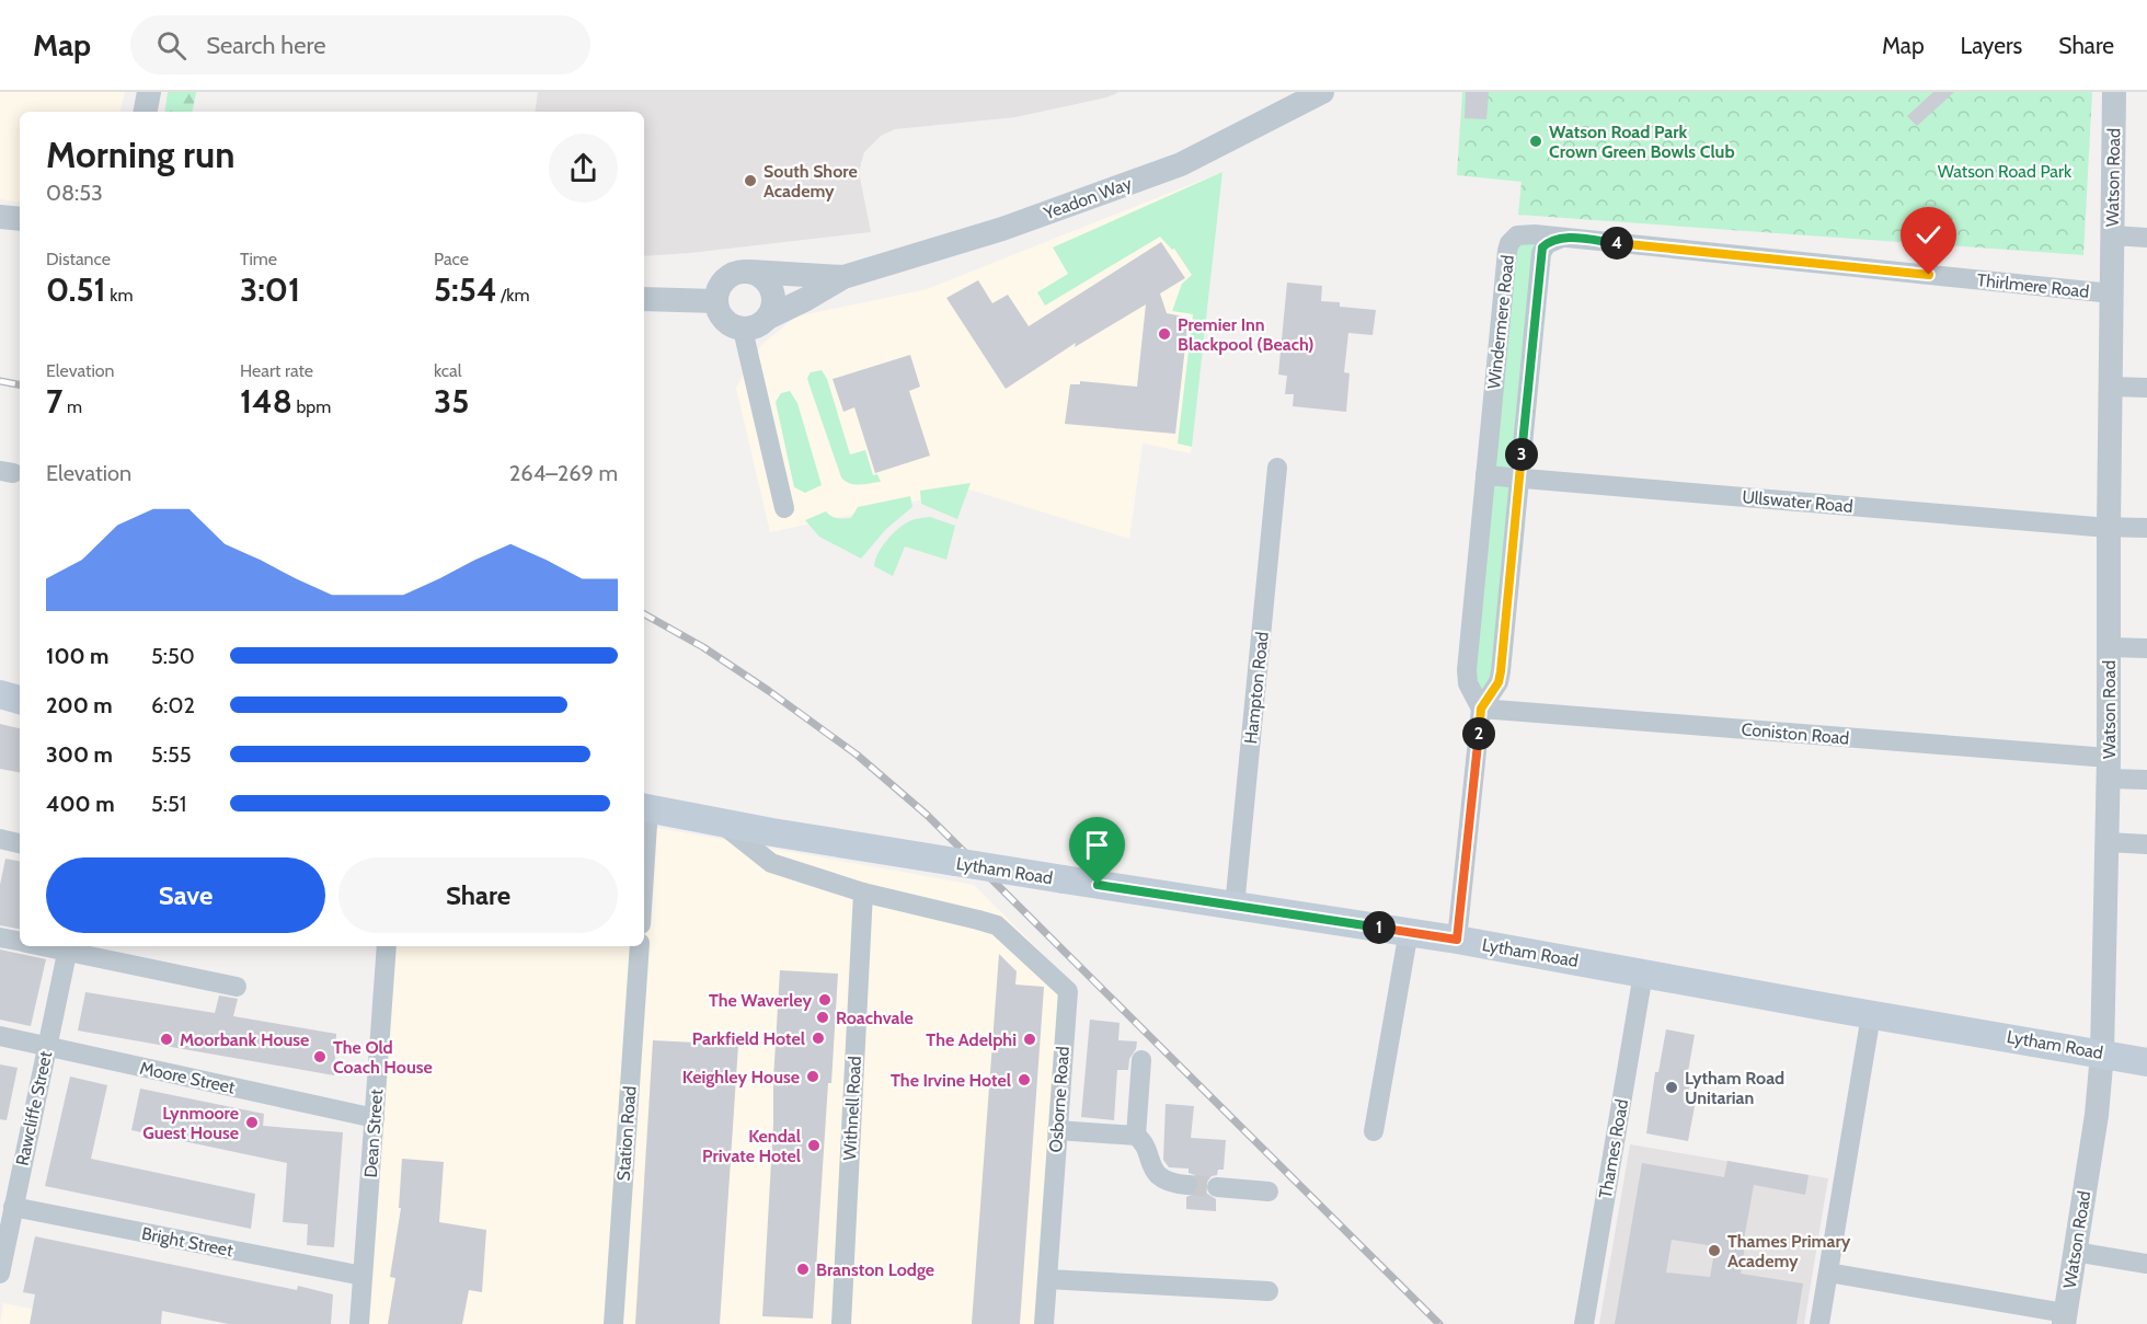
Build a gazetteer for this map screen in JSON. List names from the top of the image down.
{
  "streets": {
    "main road": ["Lytham Road"],
    "street": [
      "Watson Road",
      "Yeadon Way",
      "Thirlmere Road",
      "Windermere Road",
      "Ullswater Road",
      "Hampton Road",
      "Coniston Road",
      "Moore Street",
      "Osborne Road",
      "Rawcliffe Street",
      "Withnell Road",
      "Dean Street",
      "Station Road",
      "Thames Road",
      "Bright Street"
    ]
  },
  "crossings": [
    ["Watson Road", "Thirlmere Road"],
    ["Watson Road", "Ullswater Road"],
    ["Watson Road", "Coniston Road"],
    ["Watson Road", "Lytham Road"],
    ["Thirlmere Road", "Windermere Road"],
    ["Windermere Road", "Ullswater Road"],
    ["Windermere Road", "Coniston Road"],
    ["Windermere Road", "Lytham Road"],
    ["Hampton Road", "Lytham Road"],
    ["Lytham Road", "Thames Road"],
    ["Moore Street", "Rawcliffe Street"],
    ["Moore Street", "Dean Street"],
    ["Osborne Road", "Withnell Road"],
    ["Rawcliffe Street", "Bright Street"],
    ["Dean Street", "Bright Street"]
  ],
  "parks": ["Watson Road Park"],
  "places": [
    "Watson Road Park Crown Green Bowls Club",
    "South Shore Academy",
    "Premier Inn Blackpool (Beach)",
    "The Waverley",
    "Roachvale",
    "Parkfield Hotel",
    "Moorbank House",
    "The Adelphi",
    "The Old Coach House",
    "Keighley House",
    "The Irvine Hotel",
    "Lytham Road Unitarian",
    "Lynmoore Guest House",
    "Kendal Private Hotel",
    "Thames Primary Academy",
    "Branston Lodge"
  ],
  "page": {
    "header": "Map",
    "search": "Search here",
    "nav": ["Map", "Layers", "Share"],
    "heading": ["Morning run", "08:53"],
    "stats": [
      ["Distance", "0.51 km"],
      ["Time", "3:01"],
      ["Pace", "5:54 /km"],
      ["Elevation", "7 m"],
      ["Heart rate", "148 bpm"],
      ["kcal", "35"]
    ],
    "pins": [
      "4",
      "3",
      "2",
      "1"
    ],
    "chart": ["Elevation", "264–269 m"],
    "list": [
      {
        "name": "100 m",
        "note": "5:50"
      },
      {
        "name": "200 m",
        "note": "6:02"
      },
      {
        "name": "300 m",
        "note": "5:55"
      },
      {
        "name": "400 m",
        "note": "5:51"
      }
    ],
    "buttons": ["Save", "Share"]
  }
}
